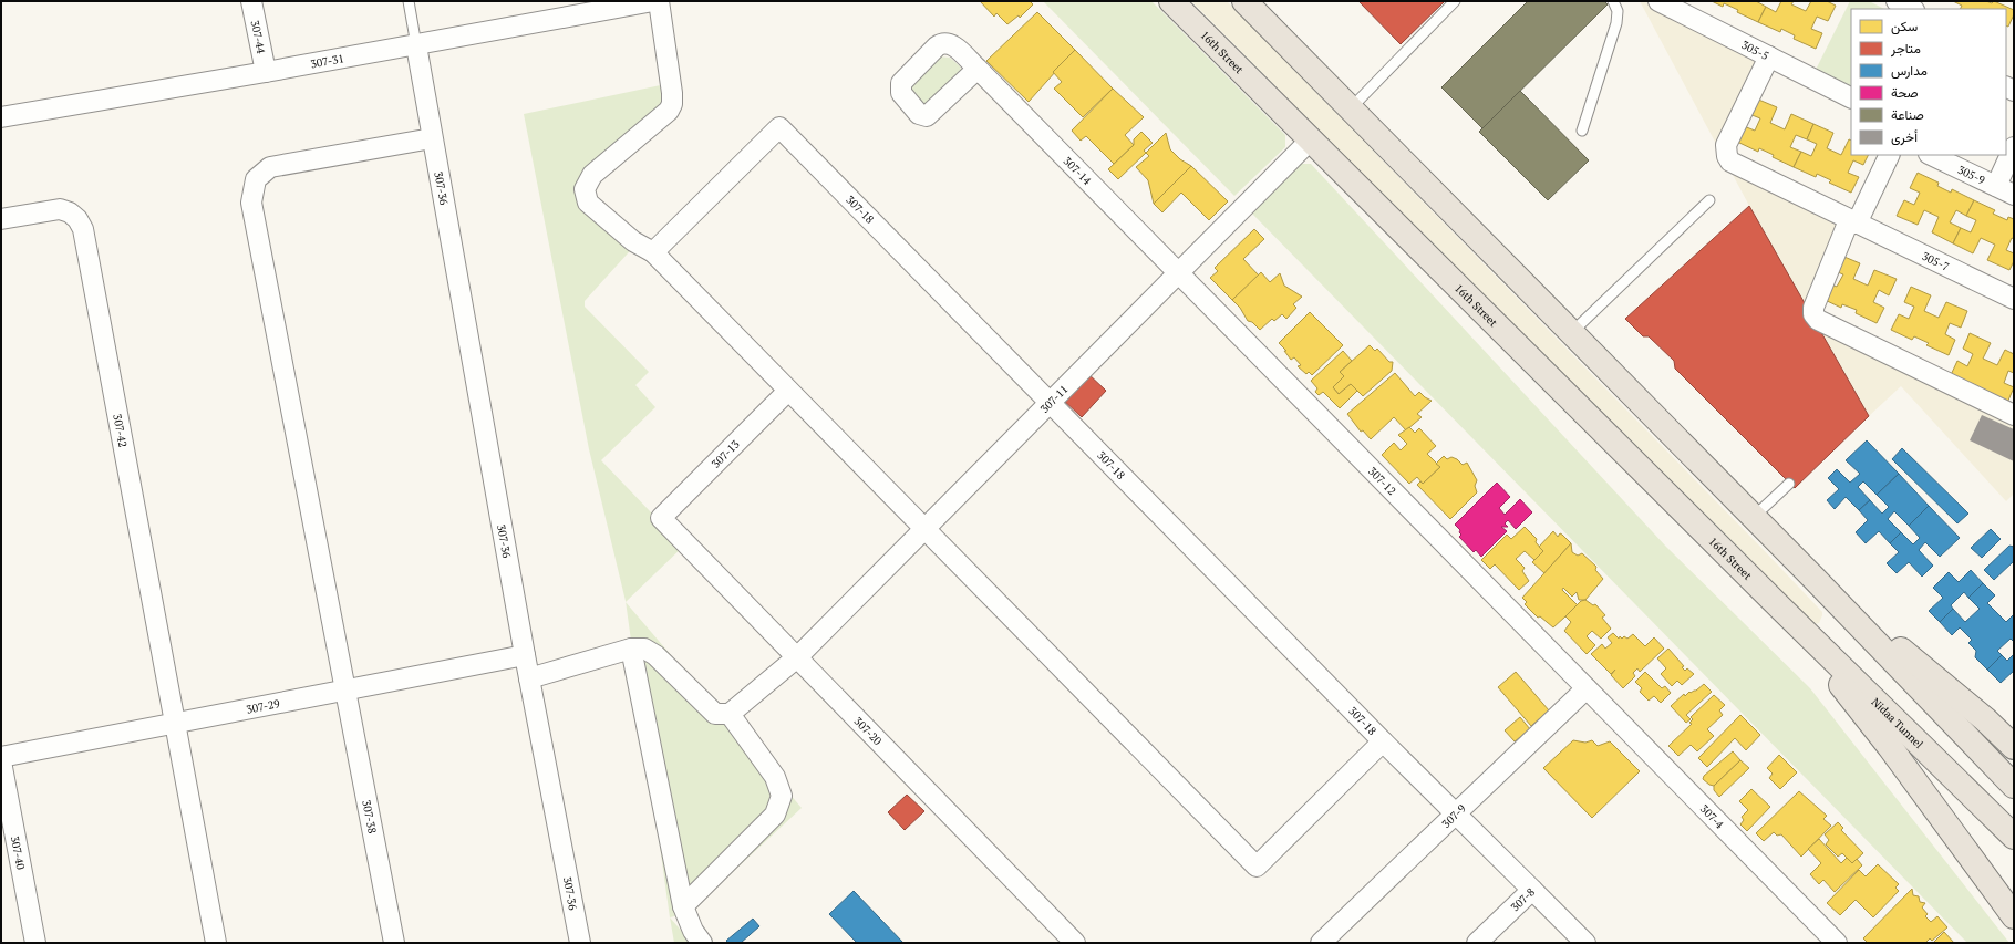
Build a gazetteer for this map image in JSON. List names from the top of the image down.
{
  "streets": {
    "main road": ["16th Street", "Nidaa Tunnel"],
    "street": [
      "307-44",
      "305-5",
      "307-31",
      "307-14",
      "305-9",
      "307-36",
      "307-18",
      "305-7",
      "307-11",
      "307-42",
      "307-13",
      "307-12",
      "307-29",
      "307-20",
      "307-9",
      "307-4",
      "307-38",
      "307-40",
      "307-8"
    ]
  },
  "crossings": [
    ["307-44", "307-31"],
    ["305-5", "305-7"],
    ["16th Street", "307-11"],
    ["16th Street", "Nidaa Tunnel"],
    ["307-31", "307-36"],
    ["307-14", "307-11"],
    ["307-14", "307-12"],
    ["307-36", "307-29"],
    ["307-18", "307-11"],
    ["307-18", "307-13"],
    ["307-11", "307-12"],
    ["307-11", "307-20"],
    ["307-42", "307-29"],
    ["307-13", "307-20"],
    ["307-12", "307-9"],
    ["307-12", "307-4"],
    ["307-29", "307-38"],
    ["307-9", "307-4"]
  ],
  "legend": [
    "سكن",
    "متاجر",
    "مدارس",
    "صحة",
    "صناعة",
    "أخرى"
  ]
}
